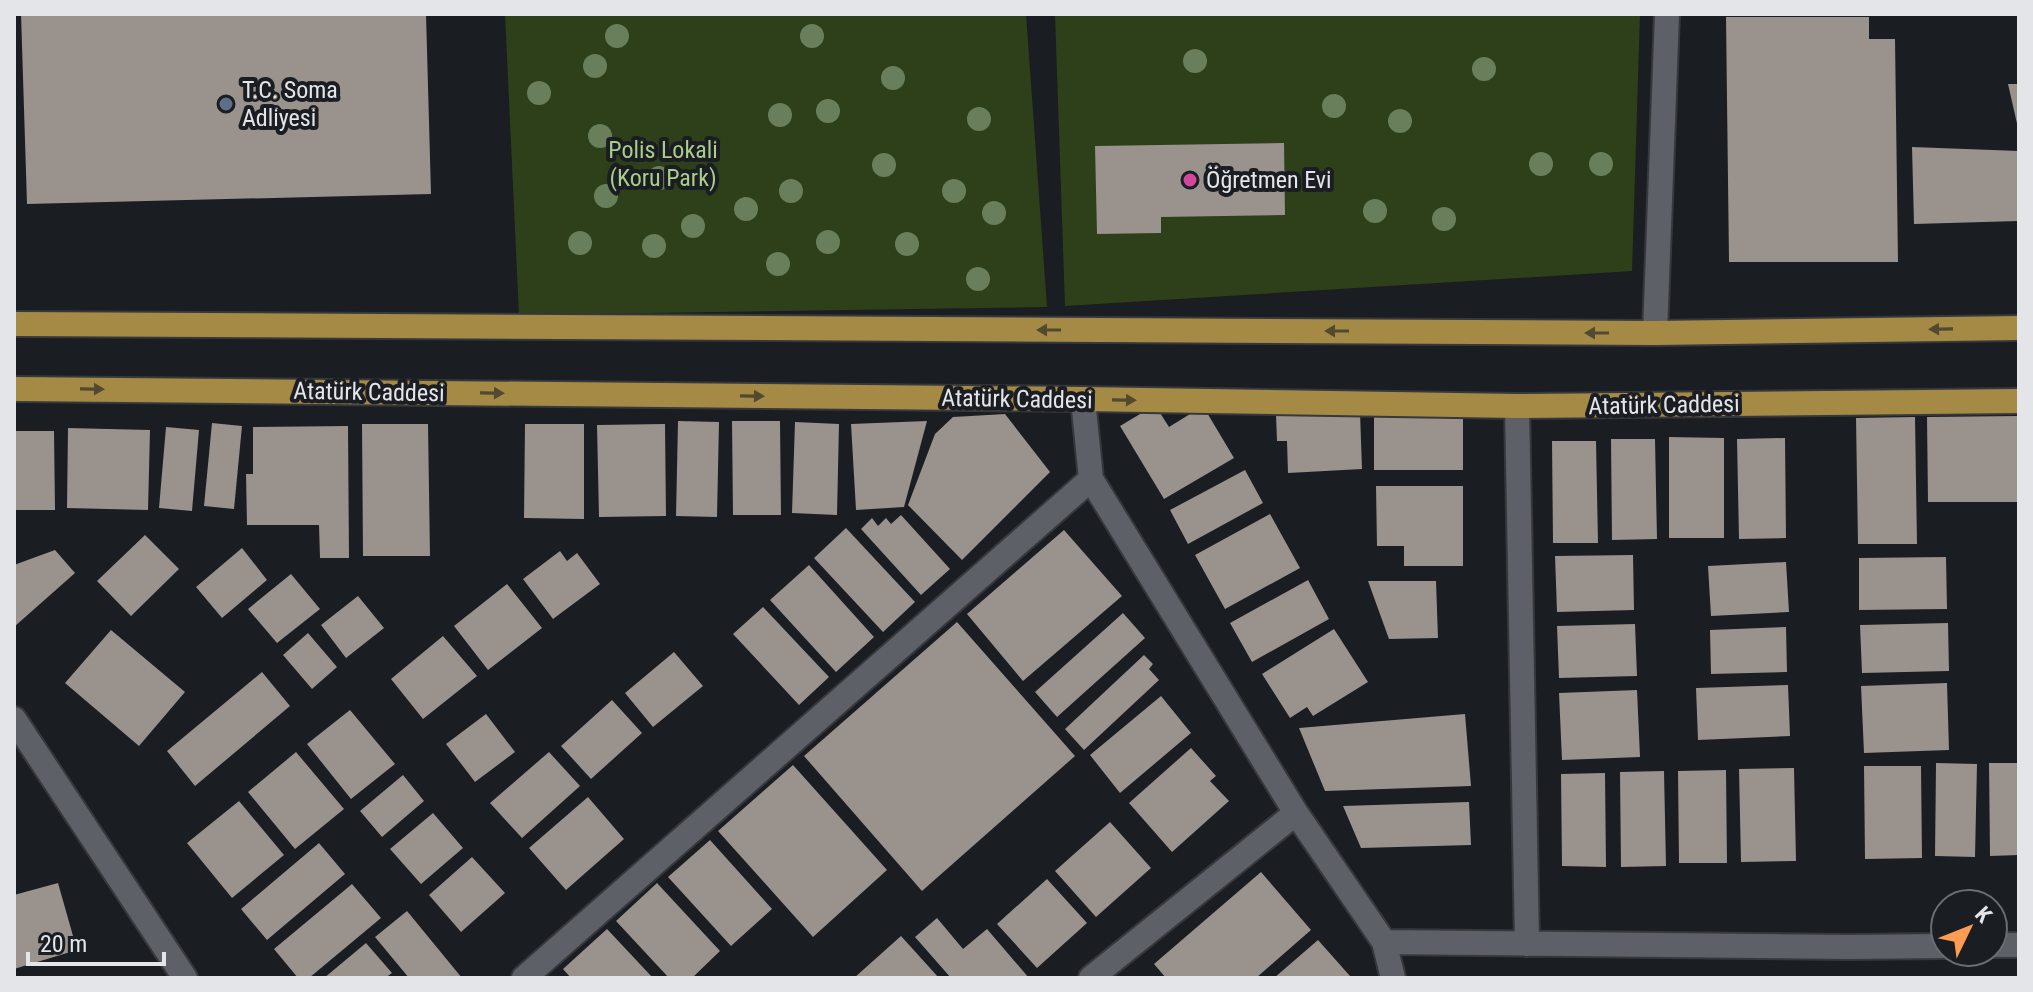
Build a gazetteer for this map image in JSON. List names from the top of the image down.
{
  "streets": {
    "main road": ["Atatürk Caddesi"]
  },
  "parks": ["Polis Lokali (Koru Park)"],
  "places": ["T.C. Soma Adliyesi", "Öğretmen Evi"],
  "scale_bar": "20 m",
  "north": "top right"
}
